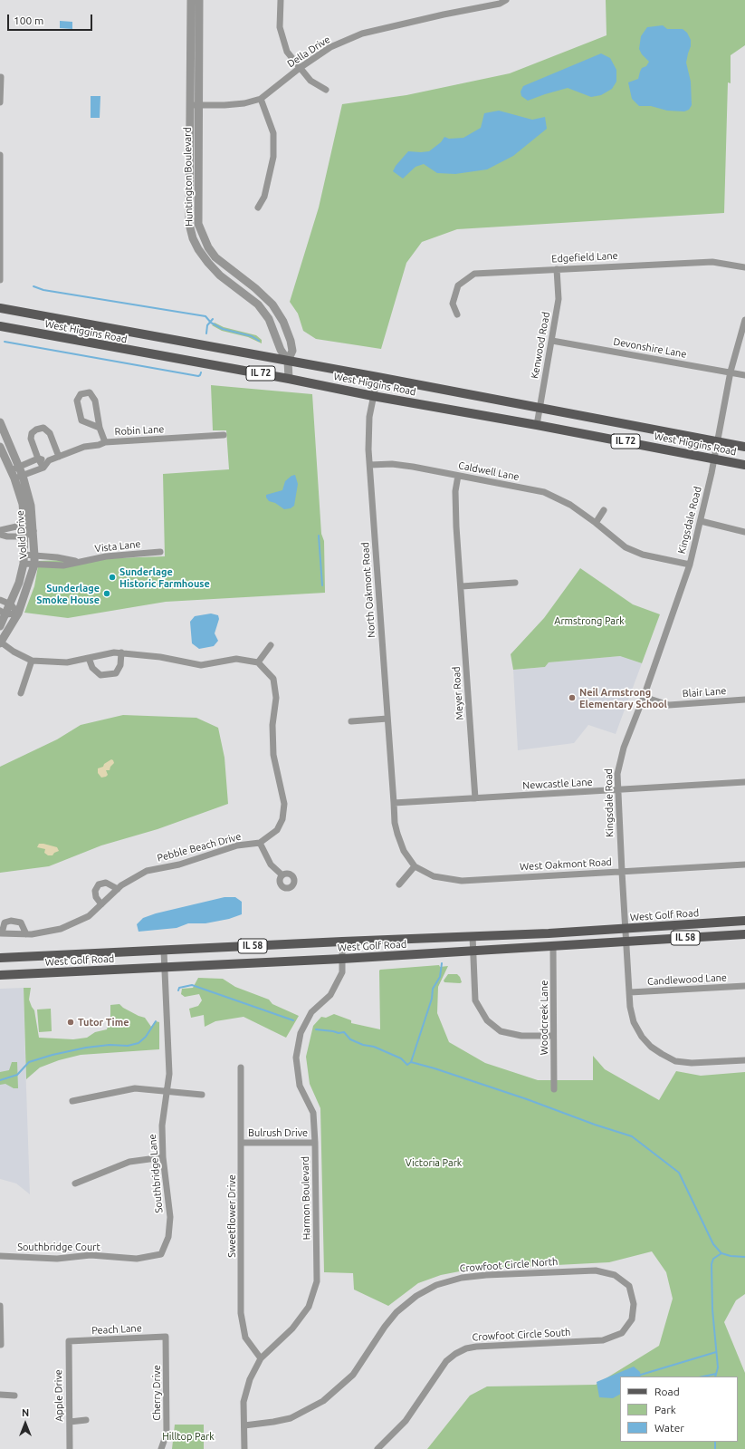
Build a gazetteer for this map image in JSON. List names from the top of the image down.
{
  "streets": {
    "main road": [
      "West Higgins Road",
      "IL 72",
      "West Golf Road",
      "IL 58"
    ],
    "street": [
      "Della Drive",
      "Huntington Boulevard",
      "Edgefield Lane",
      "Kenwood Road",
      "Devonshire Lane",
      "Robin Lane",
      "Caldwell Lane",
      "Kingsdale Road",
      "Volid Drive",
      "Vista Lane",
      "North Oakmont Road",
      "Blair Lane",
      "Meyer Road",
      "Newcastle Lane",
      "Pebble Beach Drive",
      "West Oakmont Road",
      "Candlewood Lane",
      "Woodcreek Lane",
      "Bulrush Drive",
      "Southbridge Lane",
      "Harmon Boulevard",
      "Sweetflower Drive",
      "Southbridge Court",
      "Crowfoot Circle North",
      "Peach Lane",
      "Crowfoot Circle South",
      "Cherry Drive",
      "Apple Drive"
    ]
  },
  "crossings": [
    ["Della Drive", "Huntington Boulevard"],
    ["Huntington Boulevard", "West Higgins Road"],
    ["Edgefield Lane", "Kenwood Road"],
    ["West Higgins Road", "Kenwood Road"],
    ["West Higgins Road", "Kingsdale Road"],
    ["West Higgins Road", "North Oakmont Road"],
    ["Kenwood Road", "Devonshire Lane"],
    ["Devonshire Lane", "Kingsdale Road"],
    ["Caldwell Lane", "Kingsdale Road"],
    ["Caldwell Lane", "North Oakmont Road"],
    ["Caldwell Lane", "Meyer Road"],
    ["Kingsdale Road", "Blair Lane"],
    ["Kingsdale Road", "Newcastle Lane"],
    ["Kingsdale Road", "West Oakmont Road"],
    ["Kingsdale Road", "West Golf Road"],
    ["Kingsdale Road", "Candlewood Lane"],
    ["Volid Drive", "Vista Lane"],
    ["North Oakmont Road", "Newcastle Lane"],
    ["North Oakmont Road", "West Oakmont Road"],
    ["Meyer Road", "Newcastle Lane"],
    ["West Golf Road", "Woodcreek Lane"],
    ["West Golf Road", "Southbridge Lane"],
    ["West Golf Road", "Harmon Boulevard"],
    ["Bulrush Drive", "Harmon Boulevard"],
    ["Bulrush Drive", "Sweetflower Drive"],
    ["Southbridge Lane", "Southbridge Court"],
    ["Harmon Boulevard", "Sweetflower Drive"],
    ["Harmon Boulevard", "Crowfoot Circle North"],
    ["Crowfoot Circle North", "Crowfoot Circle South"],
    ["Peach Lane", "Cherry Drive"],
    ["Peach Lane", "Apple Drive"]
  ],
  "parks": ["Armstrong Park", "Victoria Park", "Hilltop Park"],
  "places": [
    "Sunderlage Historic Farmhouse",
    "Sunderlage Smoke House",
    "Neil Armstrong Elementary School",
    "Tutor Time"
  ],
  "legend": ["Road", "Park", "Water"],
  "scale_bar": "100 m",
  "north": "top"
}
